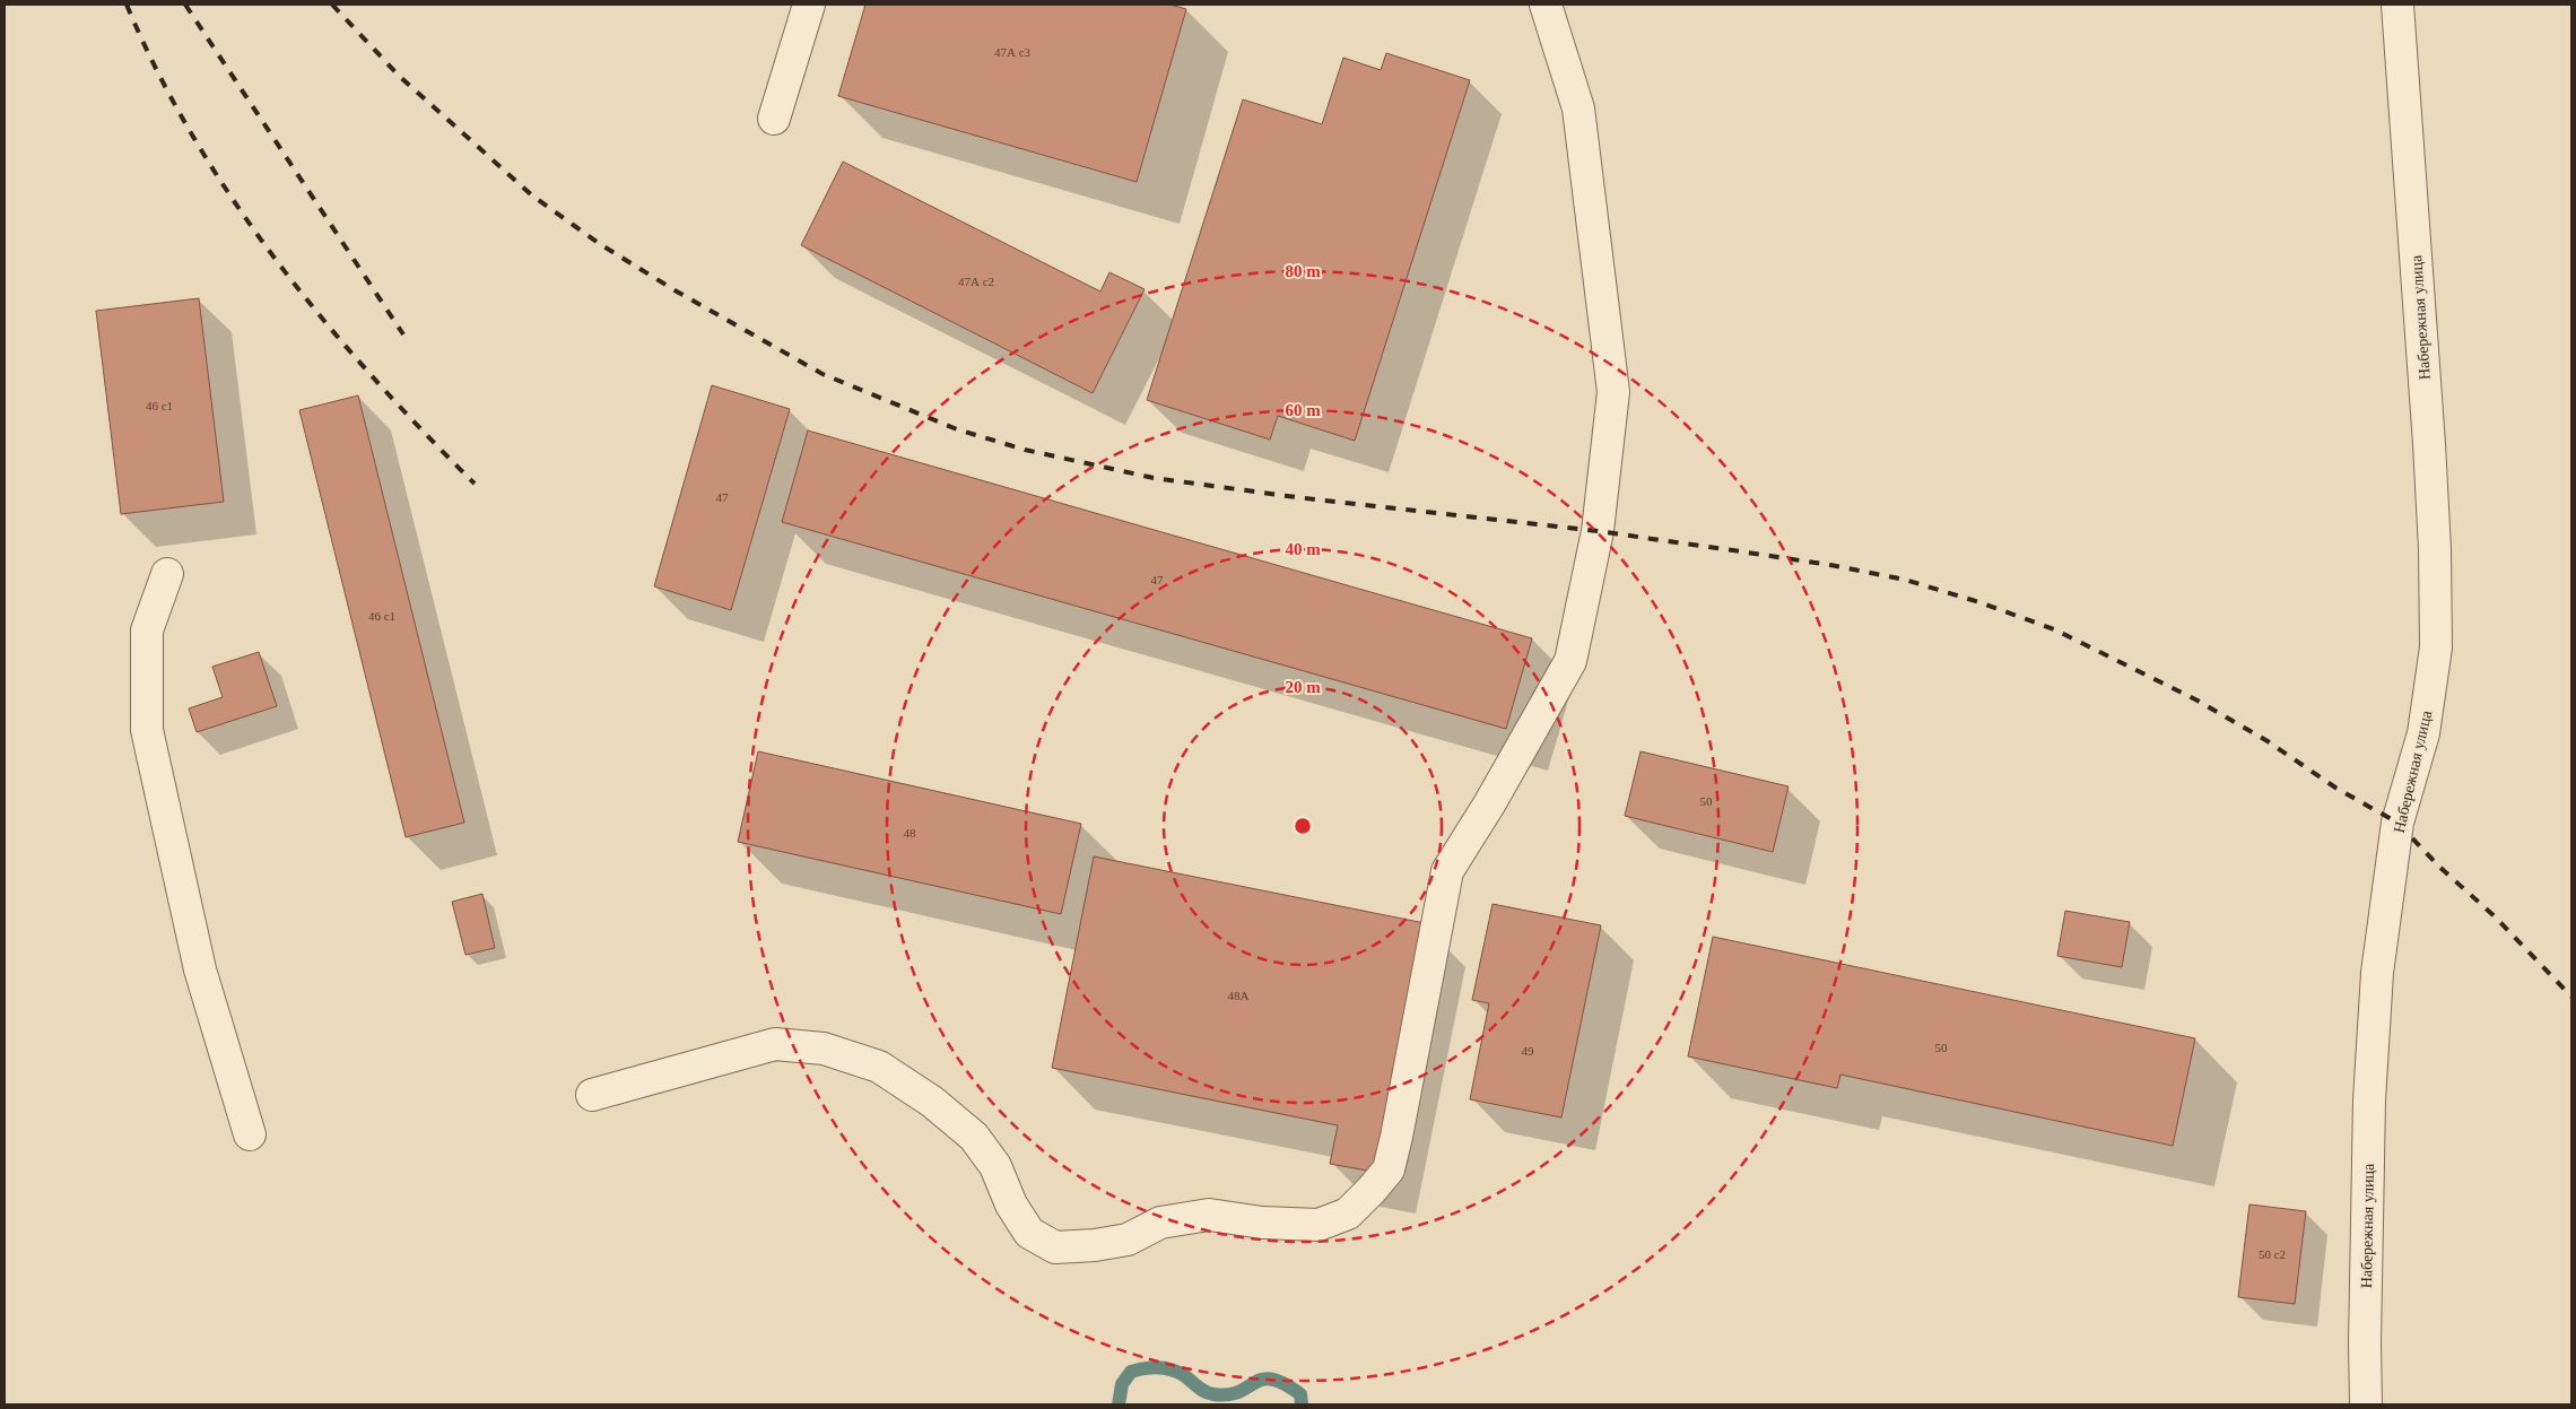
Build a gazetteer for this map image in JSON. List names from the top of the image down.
{
  "streets": {
    "street": ["Набережная улица"]
  },
  "house_numbers": [
    "47А с3",
    "47А с2",
    "46 с1",
    "47",
    "47",
    "46 с1",
    "50",
    "48",
    "48А",
    "50",
    "49",
    "50 с2"
  ],
  "rings": [
    "80 m",
    "60 m",
    "40 m",
    "20 m"
  ]
}
